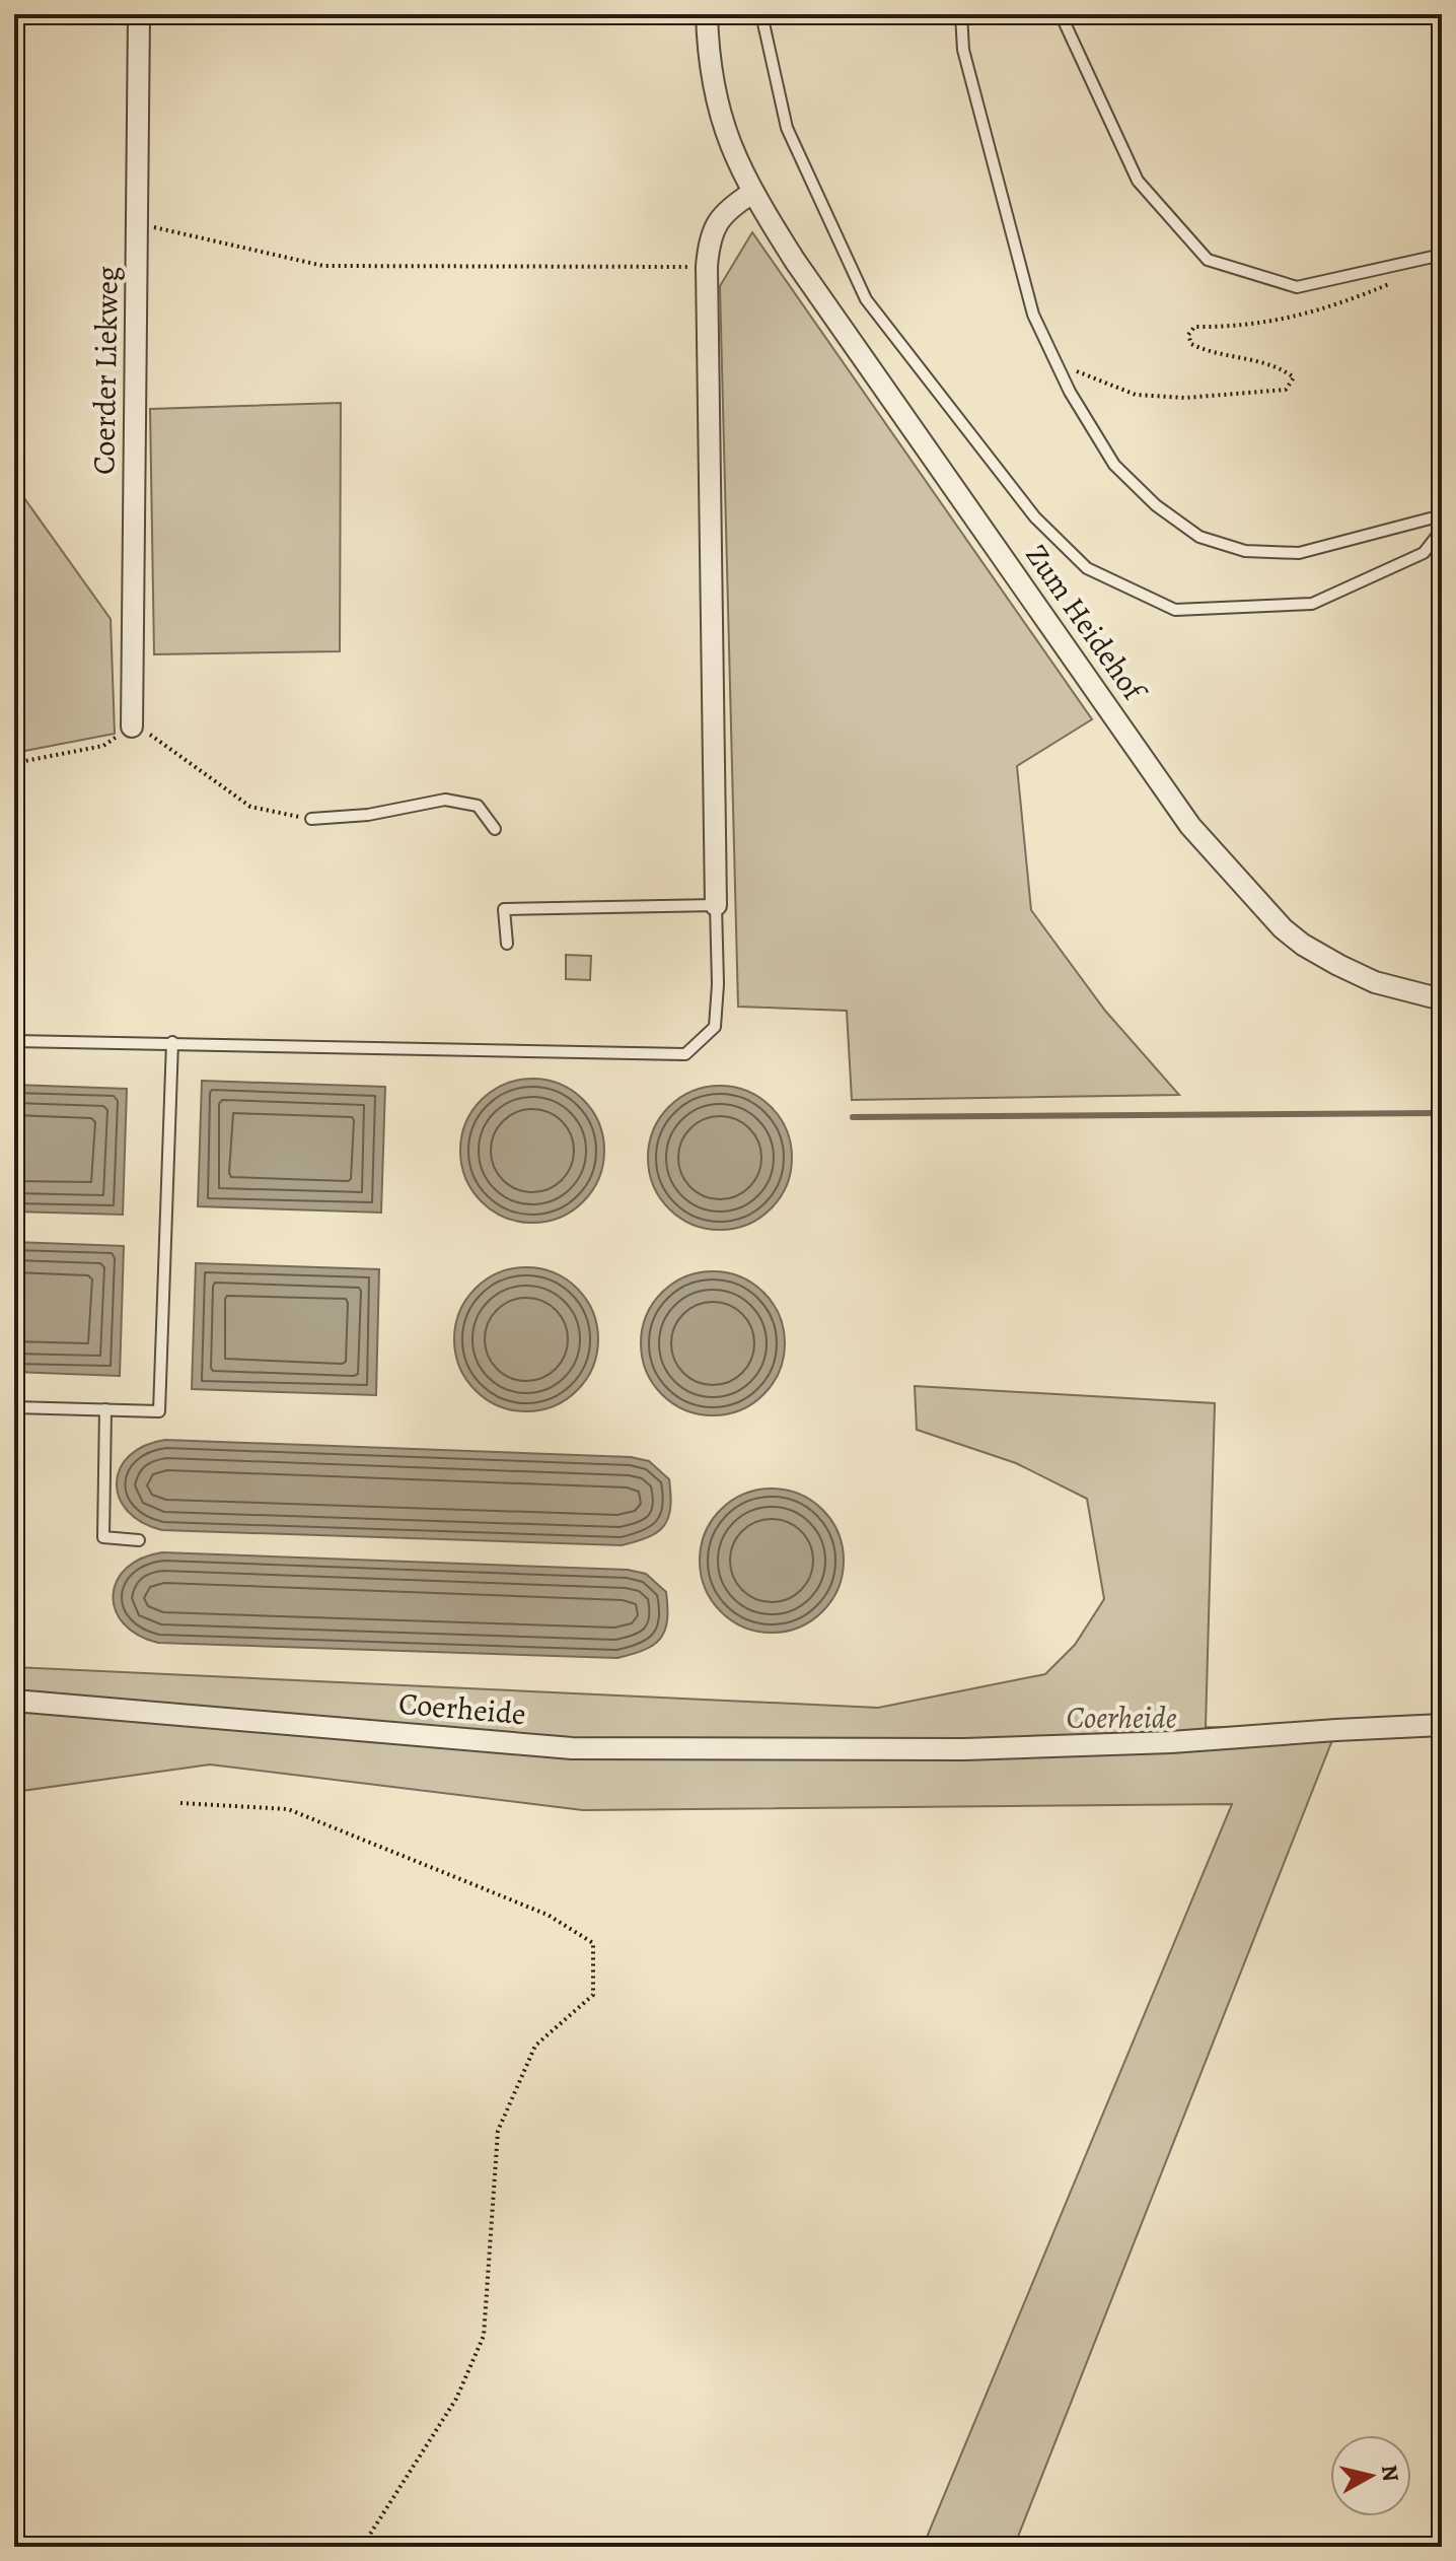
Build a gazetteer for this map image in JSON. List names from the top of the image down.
{
  "streets": {
    "street": ["Coerder Liekweg", "Zum Heidehof", "Coerheide"]
  },
  "parks": ["Coerheide"],
  "north": "right"
}
